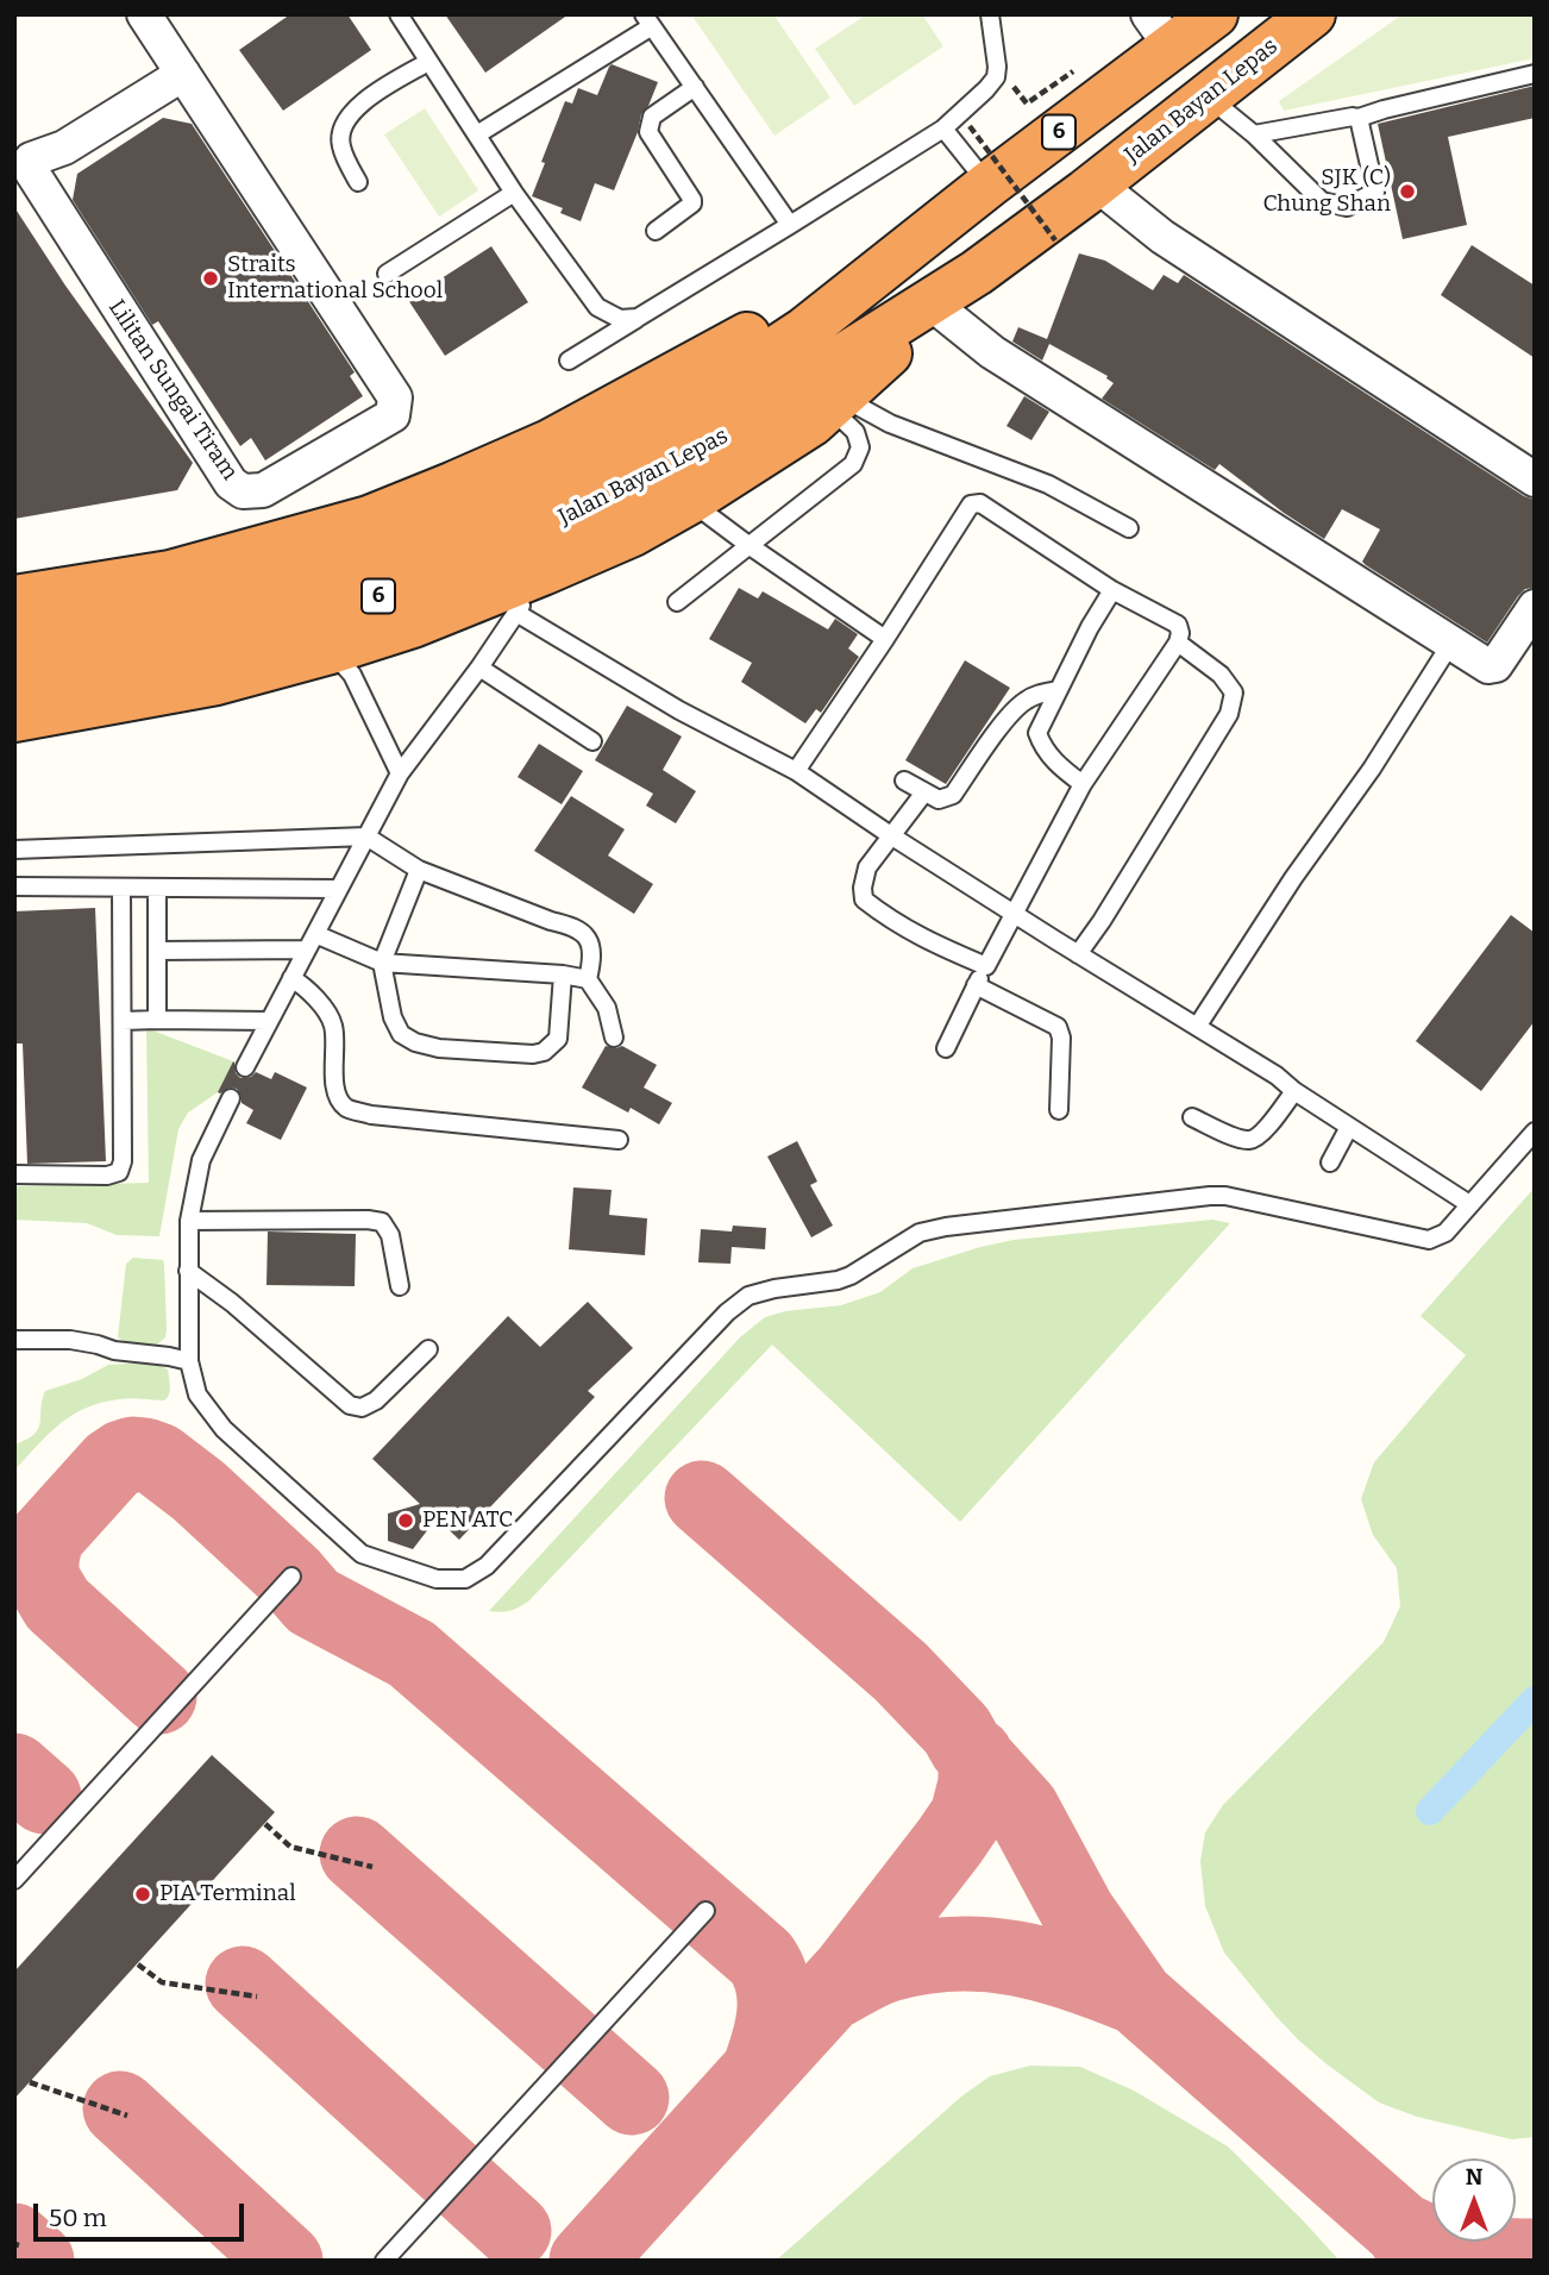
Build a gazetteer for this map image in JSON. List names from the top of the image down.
{
  "streets": {
    "highway": ["Jalan Bayan Lepas", "6"],
    "street": ["Lilitan Sungai Tiram"]
  },
  "places": [
    "SJK (C) Chung Shan",
    "Straits International School",
    "PEN ATC",
    "PIA Terminal"
  ],
  "scale_bar": "50 m",
  "north": "top"
}
